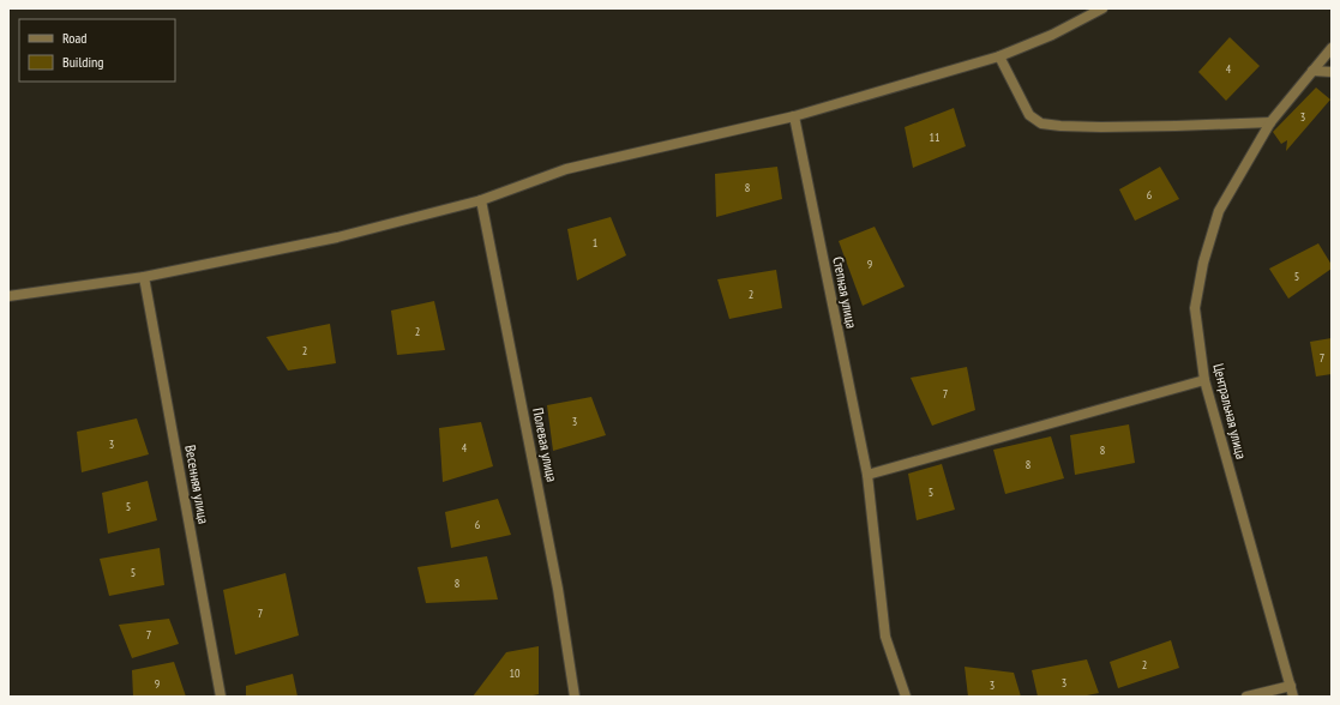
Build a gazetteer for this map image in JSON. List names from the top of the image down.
{
  "streets": {
    "street": [
      "Степная улица",
      "Центральная улица",
      "Полевая улица",
      "Весенняя улица"
    ]
  },
  "house_numbers": [
    "4",
    "3",
    "11",
    "8",
    "6",
    "1",
    "9",
    "5",
    "2",
    "2",
    "2",
    "7",
    "7",
    "3",
    "3",
    "4",
    "8",
    "8",
    "5",
    "5",
    "6",
    "5",
    "8",
    "7",
    "7",
    "2",
    "10",
    "3",
    "9",
    "3"
  ],
  "legend": ["Road", "Building"]
}
